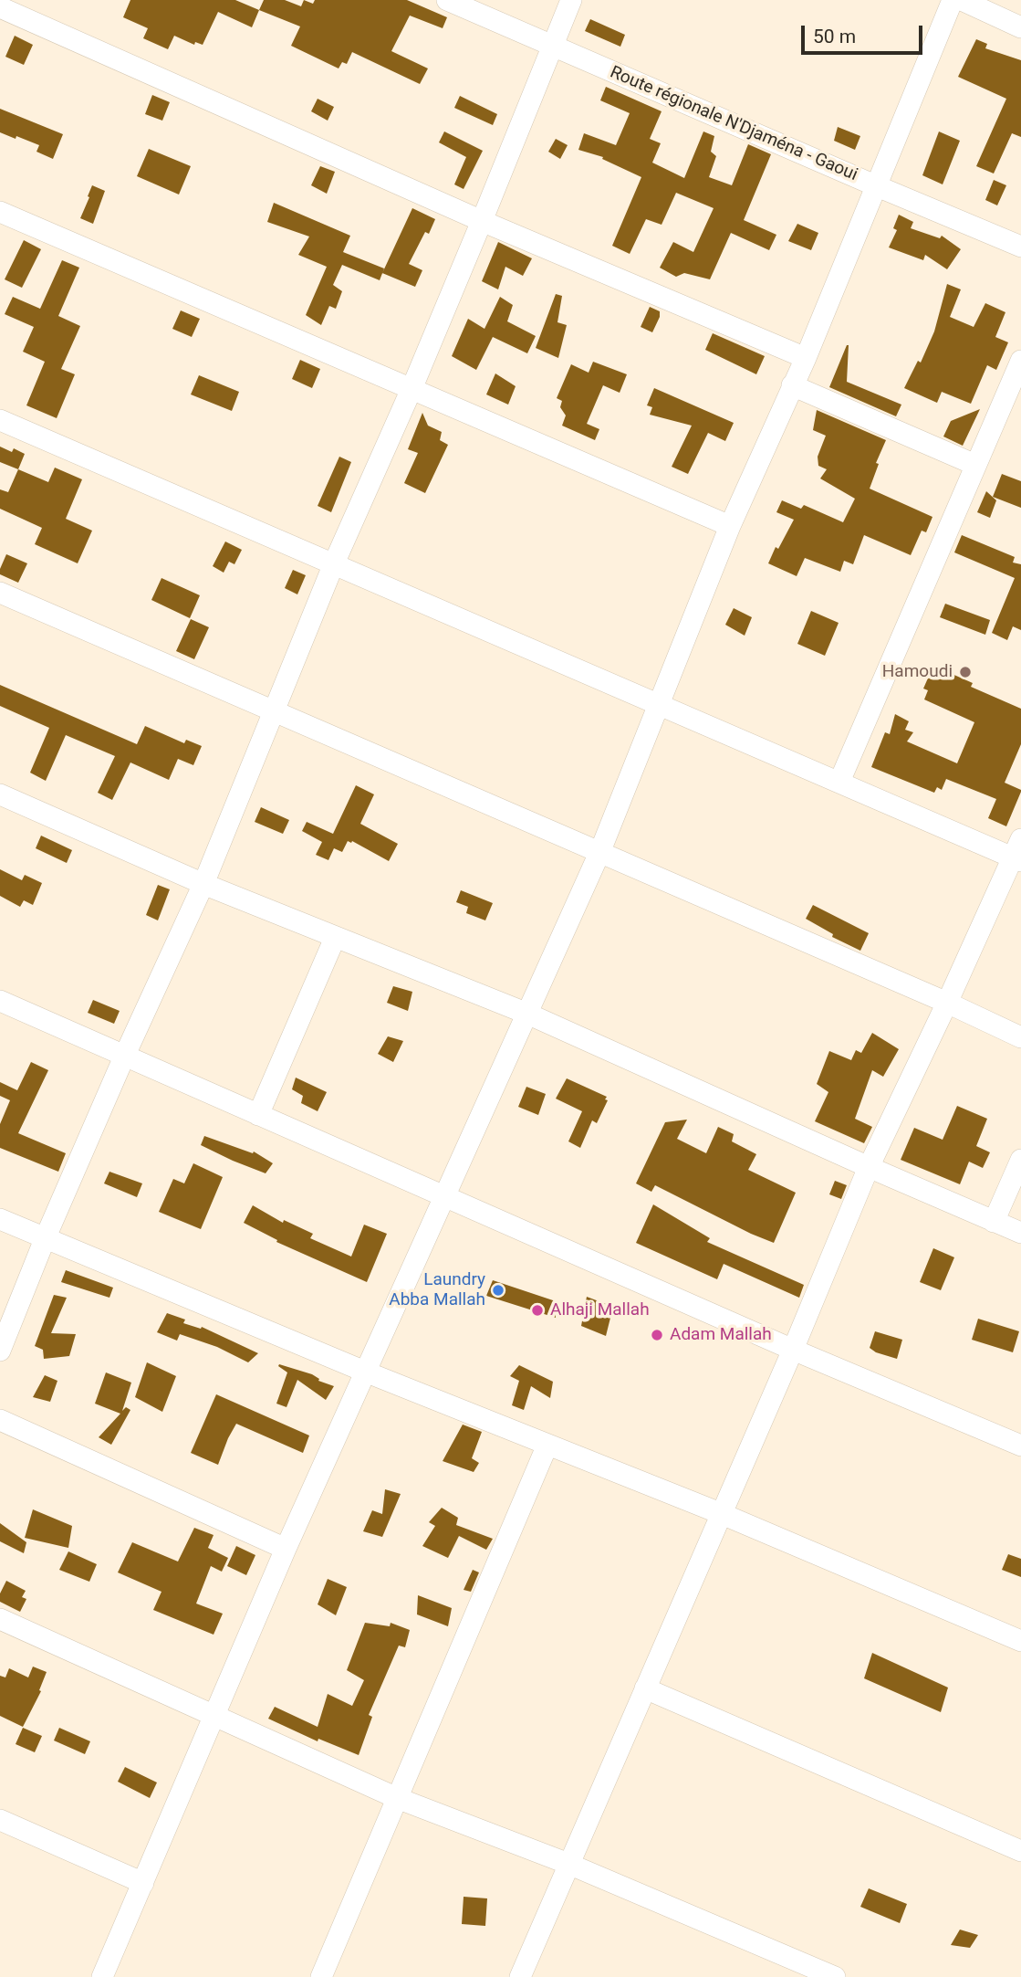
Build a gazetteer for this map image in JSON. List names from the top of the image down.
{
  "streets": {
    "street": ["Route régionale N'Djaména - Gaoui"]
  },
  "places": [
    "Hamoudi",
    "Laundry Abba Mallah",
    "Alhaji Mallah",
    "Adam Mallah"
  ],
  "scale_bar": "50 m"
}
